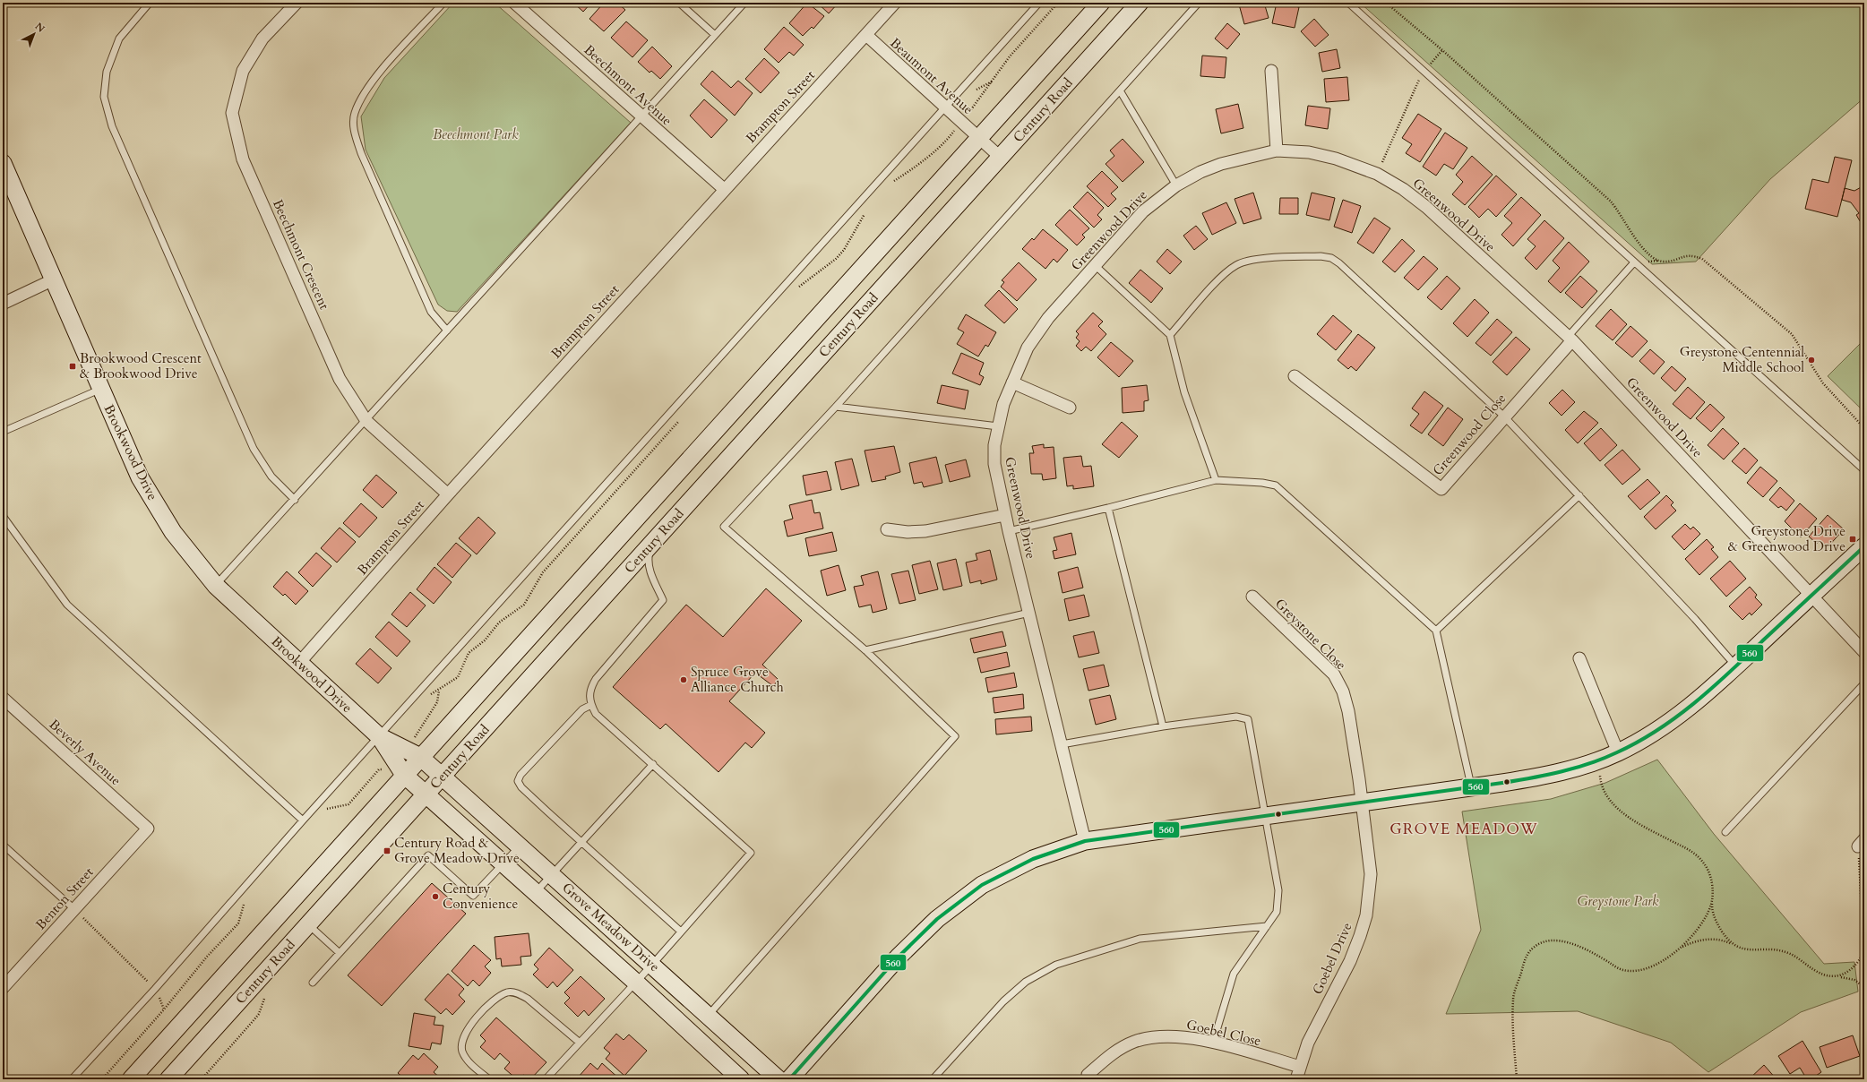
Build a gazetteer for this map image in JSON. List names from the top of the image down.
{
  "streets": {
    "street": [
      "Beaumont Avenue",
      "Beechmont Avenue",
      "Brampton Street",
      "Century Road",
      "Greenwood Drive",
      "Beechmont Crescent",
      "Greenwood Close",
      "Brookwood Drive",
      "Greystone Close",
      "Beverly Avenue",
      "Benton Street",
      "Grove Meadow Drive",
      "Goebel Drive",
      "Goebel Close"
    ]
  },
  "crossings": [
    ["Beaumont Avenue", "Brampton Street"],
    ["Beaumont Avenue", "Century Road"],
    ["Beechmont Avenue", "Brampton Street"],
    ["Brampton Street", "Beechmont Crescent"],
    ["Brampton Street", "Brookwood Drive"],
    ["Century Road", "Brookwood Drive"],
    ["Century Road", "Grove Meadow Drive"],
    ["Greenwood Drive", "Greenwood Close"],
    ["Brookwood Drive", "Grove Meadow Drive"],
    ["Greystone Close", "Goebel Drive"],
    ["Beverly Avenue", "Benton Street"],
    ["Goebel Drive", "Goebel Close"]
  ],
  "districts": ["GROVE MEADOW"],
  "parks": ["Beechmont Park", "Greystone Park"],
  "places": {
    "other": ["Greystone Centennial Middle School", "Spruce Grove Alliance Church", "Century Convenience"],
    "transit": ["Brookwood Crescent & Brookwood Drive", "Greystone Drive & Greenwood Drive", "Century Road & Grove Meadow Drive"]
  },
  "lines": ["transit line 560"],
  "north": "top right"
}
